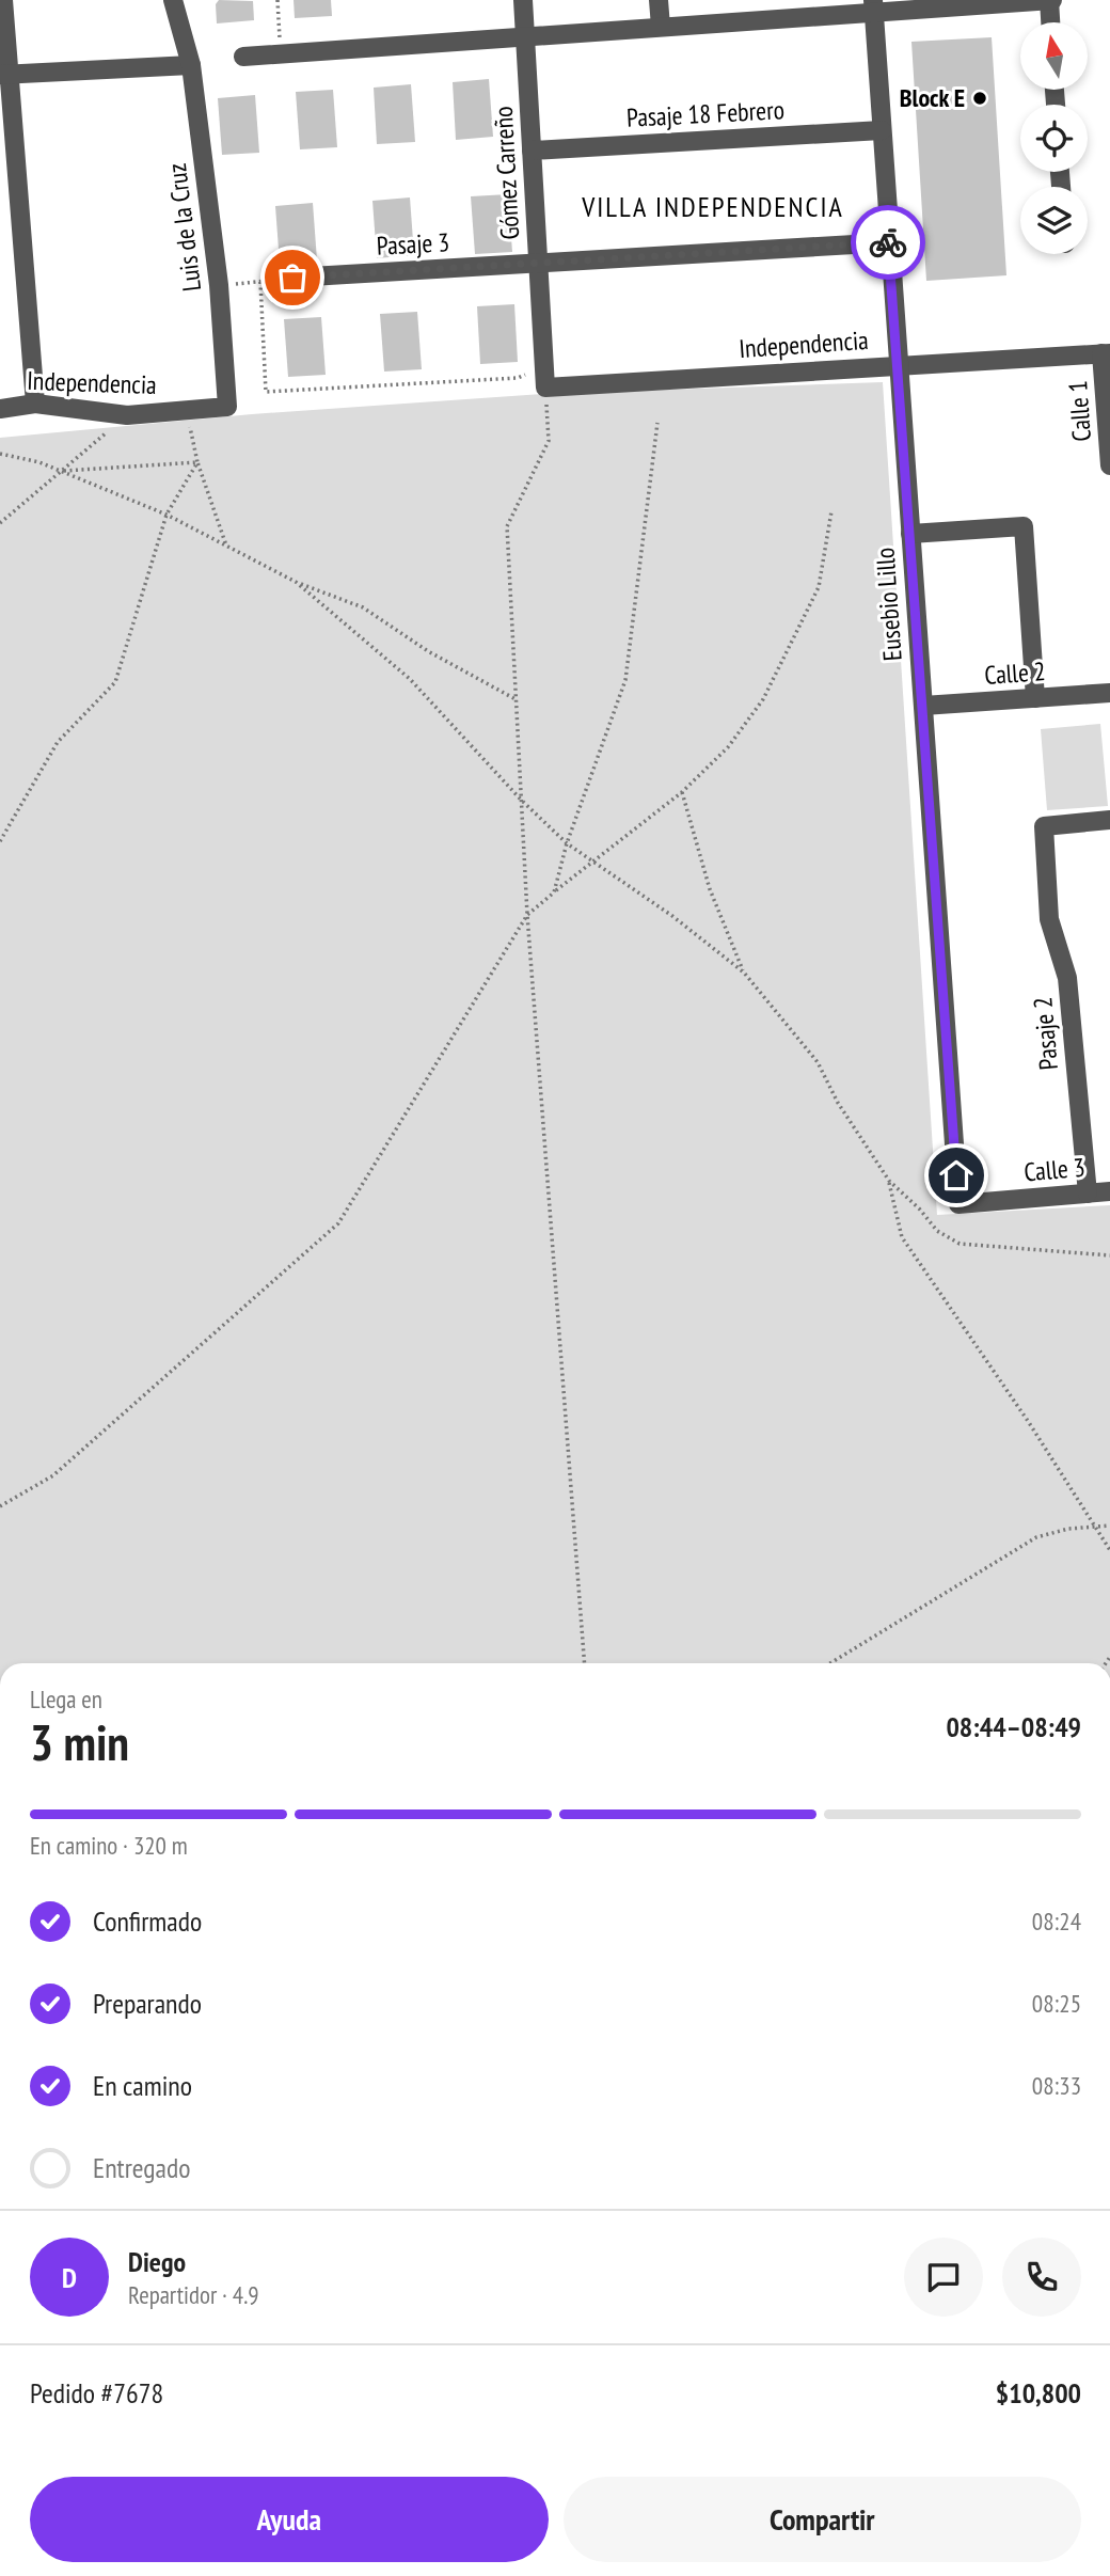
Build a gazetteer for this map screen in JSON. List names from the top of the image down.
{
  "streets": {
    "street": [
      "Pasaje 18 Febrero",
      "Gómez Carreño",
      "Luis de la Cruz",
      "Pasaje 3",
      "Independencia",
      "Calle 1",
      "Eusebio Lillo",
      "Calle 2",
      "Pasaje 2",
      "Calle 3"
    ]
  },
  "crossings": [
    ["Pasaje 18 Febrero", "Gómez Carreño"],
    ["Pasaje 18 Febrero", "Eusebio Lillo"],
    ["Gómez Carreño", "Pasaje 3"],
    ["Gómez Carreño", "Independencia"],
    ["Luis de la Cruz", "Independencia"],
    ["Pasaje 3", "Eusebio Lillo"],
    ["Independencia", "Calle 1"],
    ["Independencia", "Eusebio Lillo"],
    ["Eusebio Lillo", "Calle 2"],
    ["Eusebio Lillo", "Calle 3"],
    ["Pasaje 2", "Calle 3"]
  ],
  "districts": ["VILLA INDEPENDENCIA"],
  "places": ["Block E"],
  "north": "top",
  "page": {
    "heading": ["3 min", "Llega en", "08:44–08:49"],
    "panel": [
      "Diego",
      "Repartidor · 4.9",
      "Pedido #7678",
      "$10,800"
    ],
    "bar": "En camino · 320 m",
    "list": [
      ["Confirmado", "08:24"],
      ["Preparando", "08:25"],
      ["En camino", "08:33"],
      "Entregado"
    ],
    "round": "D",
    "buttons": ["Ayuda", "Compartir"]
  }
}
